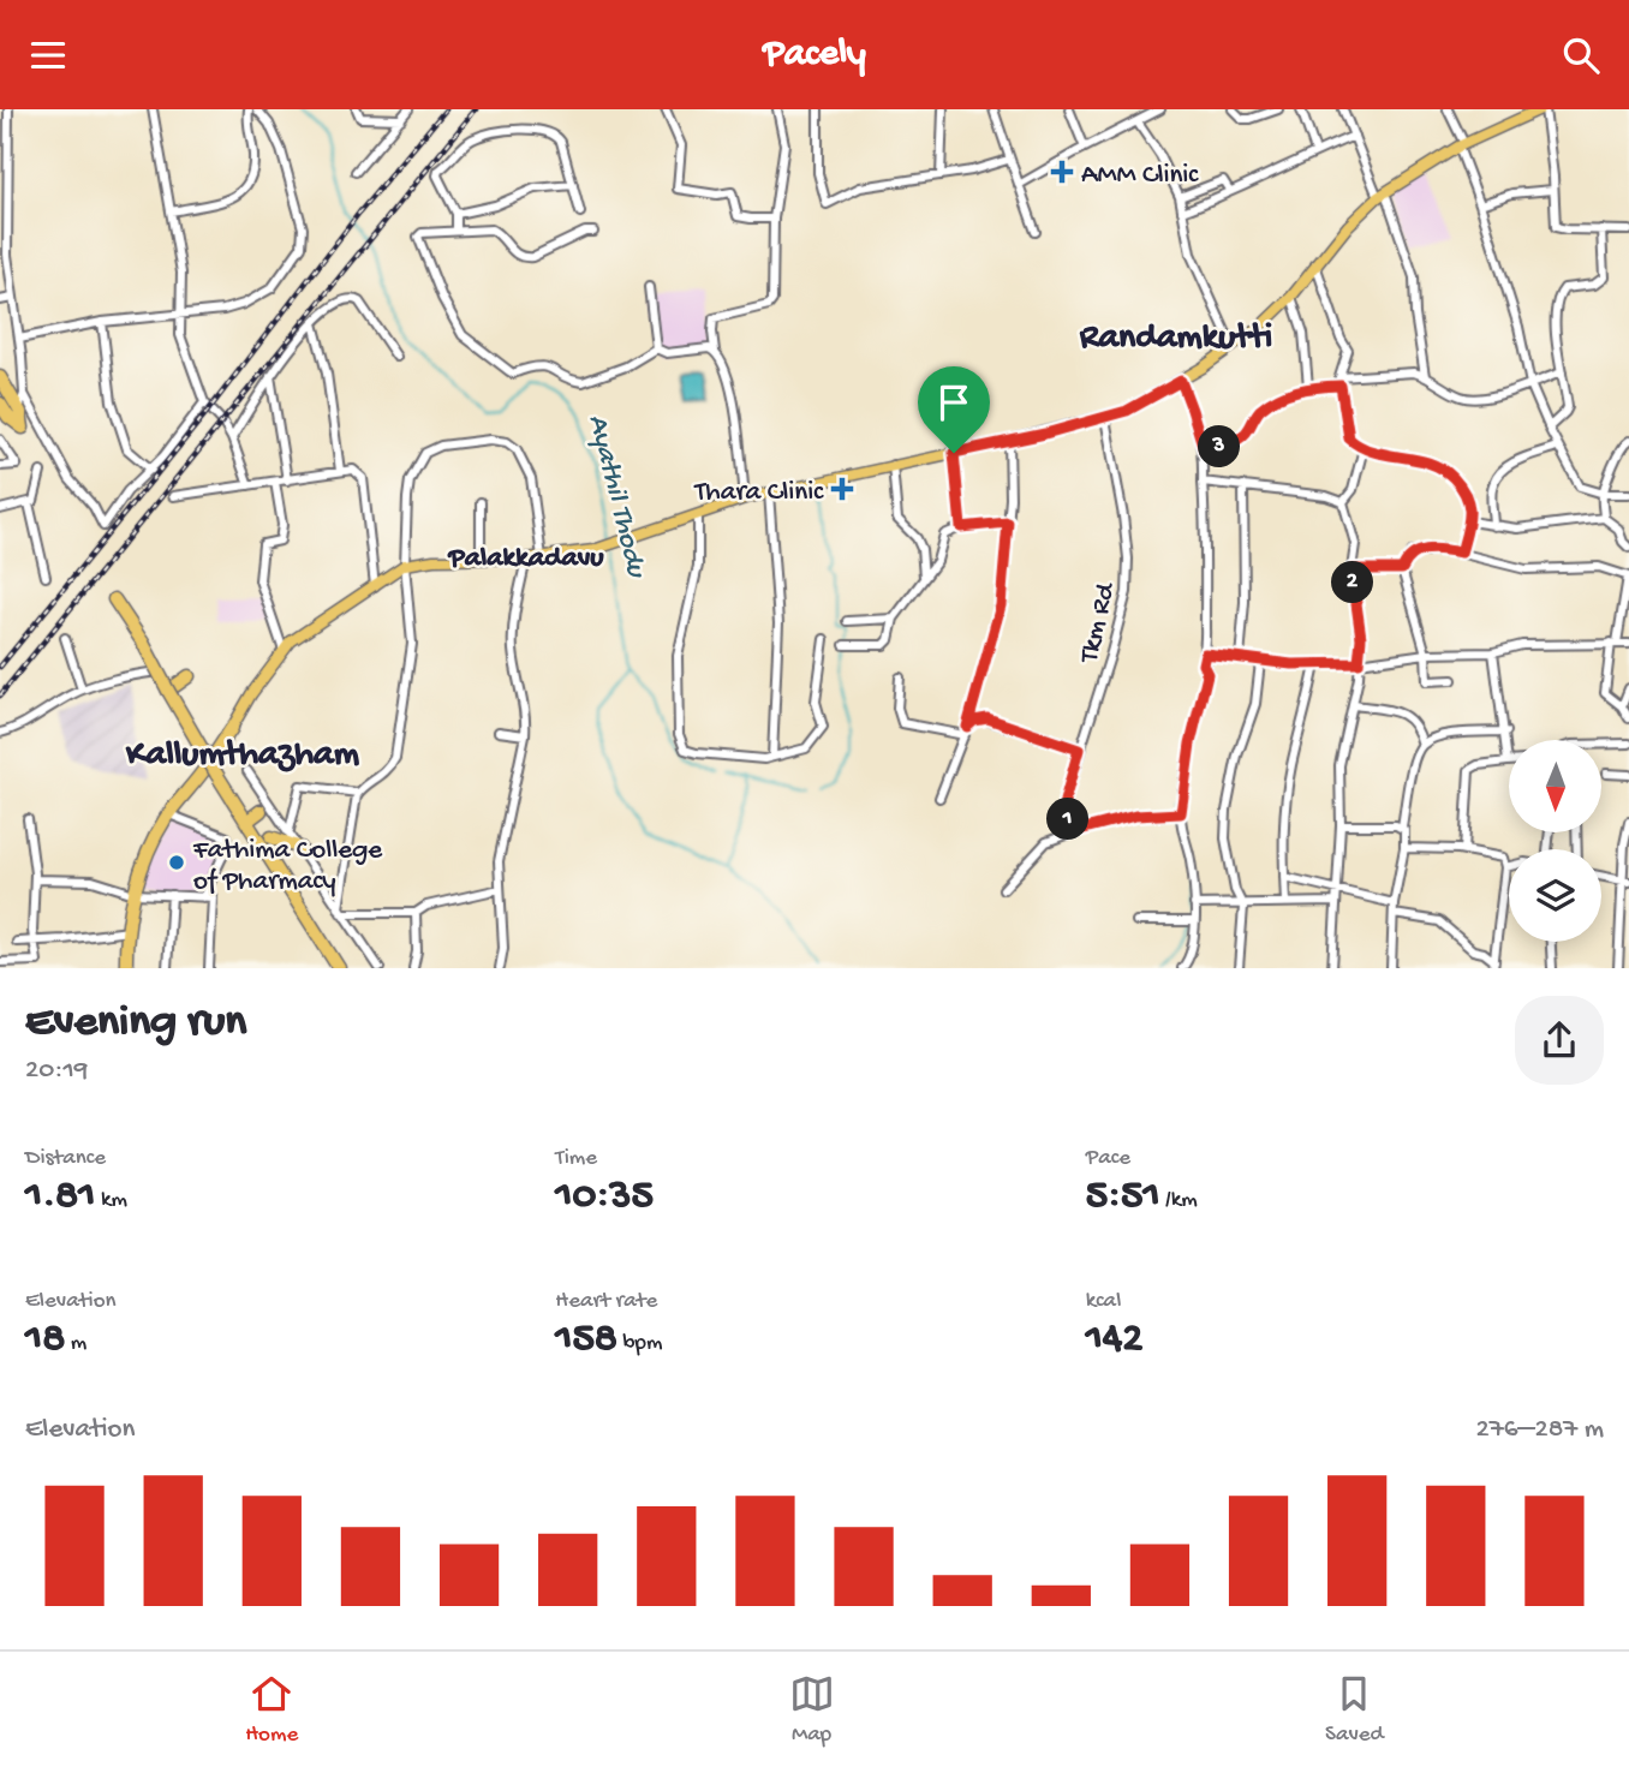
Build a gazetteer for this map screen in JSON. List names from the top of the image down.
{
  "streets": {
    "street": ["Tkm Rd"]
  },
  "districts": ["Randamkutti", "Palakkadavu", "Kallumthazham"],
  "water": ["Ayathil Thodu"],
  "places": {
    "health": ["AMM Clinic", "Thara Clinic"],
    "other": ["Fathima College of Pharmacy"]
  },
  "north": "bottom",
  "page": {
    "header": "Pacely",
    "pins": ["3", "2", "1"],
    "heading": ["Evening run", "20:19"],
    "stats": [
      ["Distance", "1.81 km"],
      ["Time", "10:35"],
      ["Pace", "5:51 /km"],
      ["Elevation", "18 m"],
      ["Heart rate", "158 bpm"],
      ["kcal", "142"]
    ],
    "chart": ["Elevation", "276–287 m"],
    "tabs": ["Home", "Map", "Saved"]
  }
}
